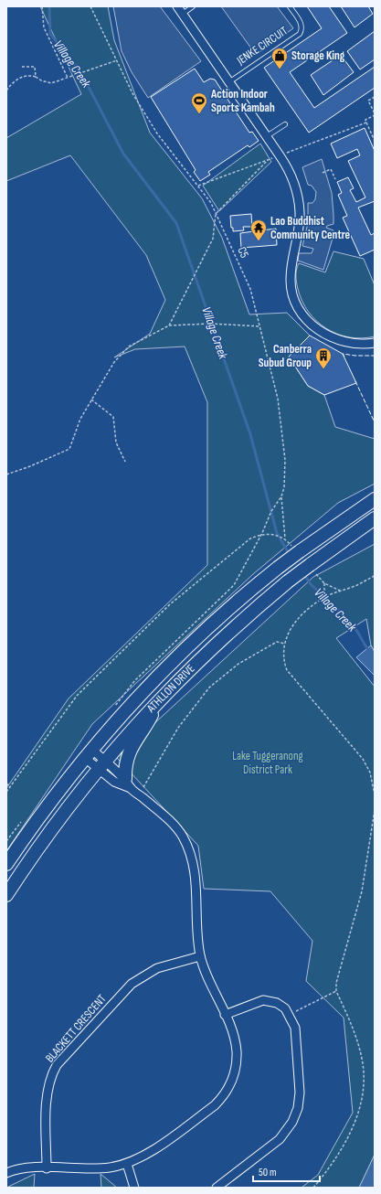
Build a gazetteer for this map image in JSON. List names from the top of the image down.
{
  "streets": {
    "main road": ["ATHLLON DRIVE"],
    "street": ["BLACKETT CRESCENT"],
    "lane": ["JENKE CIRCUIT"],
    "path": ["C5"]
  },
  "water": ["Village Creek"],
  "parks": ["Lake Tuggeranong District Park"],
  "places": {
    "shop": ["Storage King"],
    "sports": ["Action Indoor Sports Kambah"],
    "temple": ["Lao Buddhist Community Centre"],
    "building": ["Canberra Subud Group"]
  },
  "scale_bar": "50 m"
}
